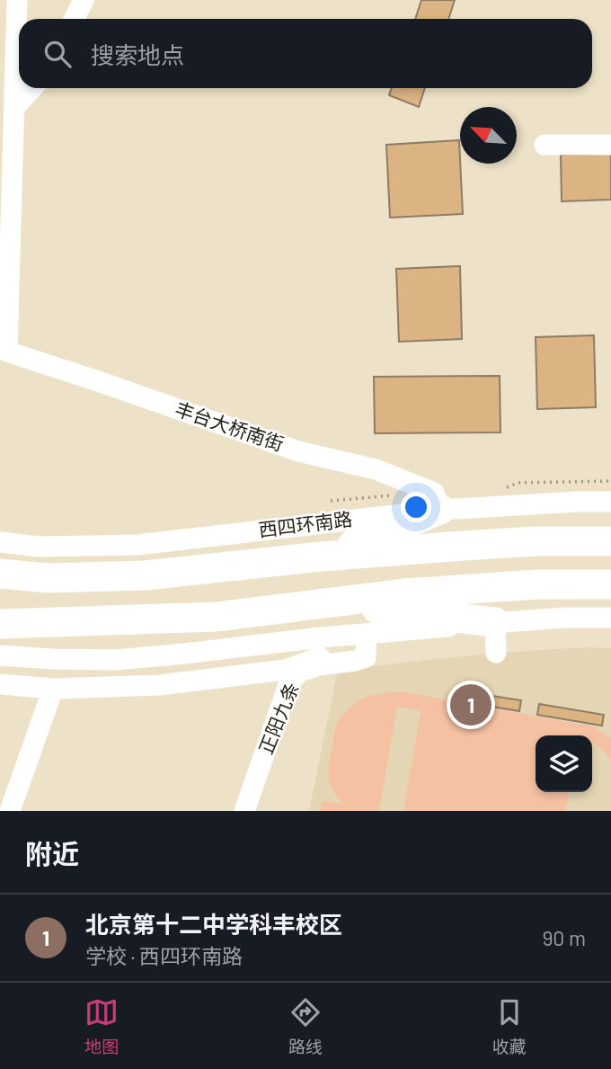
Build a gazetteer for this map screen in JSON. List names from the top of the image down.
{
  "streets": {
    "highway": ["西四环南路"],
    "street": ["丰台大桥南街", "正阳九条"]
  },
  "crossings": [
    ["丰台大桥南街", "西四环南路"]
  ],
  "north": "top left",
  "page": {
    "search": "搜索地点",
    "pins": "1",
    "heading": "附近",
    "list": [
      {
        "mark": "1",
        "name": "北京第十二中学科丰校区",
        "note": "学校 · 西四环南路",
        "value": "90 m"
      }
    ],
    "nav": ["地图", "路线", "收藏"]
  }
}
